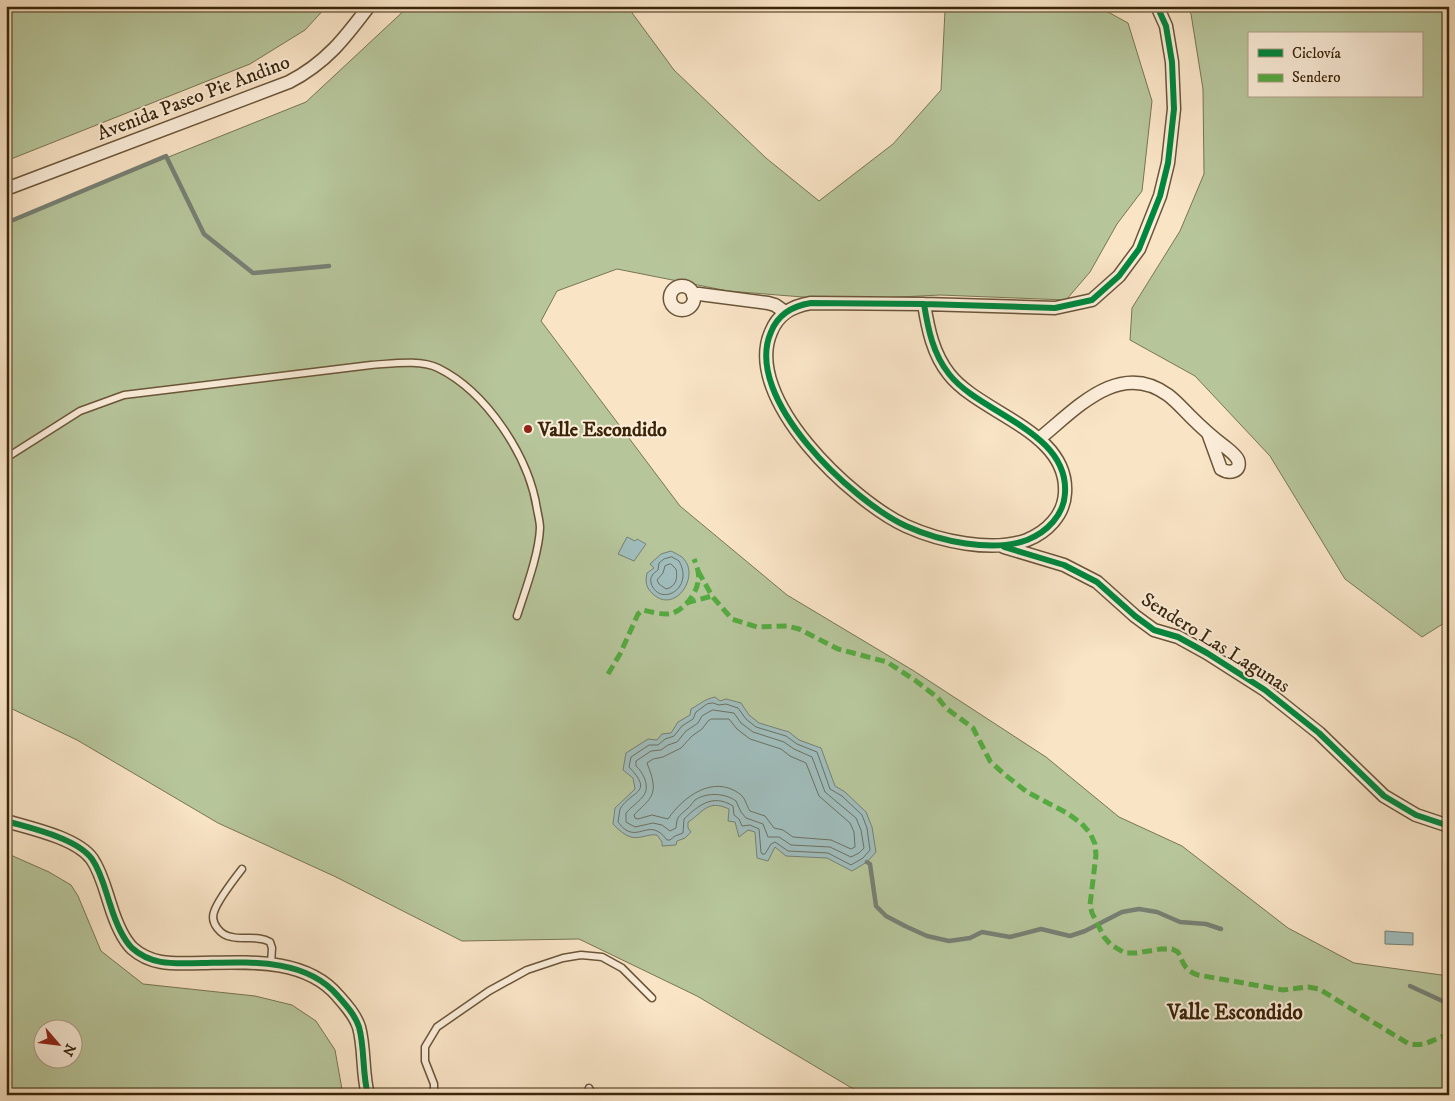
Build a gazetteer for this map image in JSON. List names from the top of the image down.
{
  "streets": {
    "street": ["Avenida Paseo Pie Andino", "Sendero Las Lagunas"]
  },
  "districts": ["Valle Escondido"],
  "places": ["Valle Escondido"],
  "legend": ["Ciclovía", "Sendero"],
  "north": "bottom right"
}
